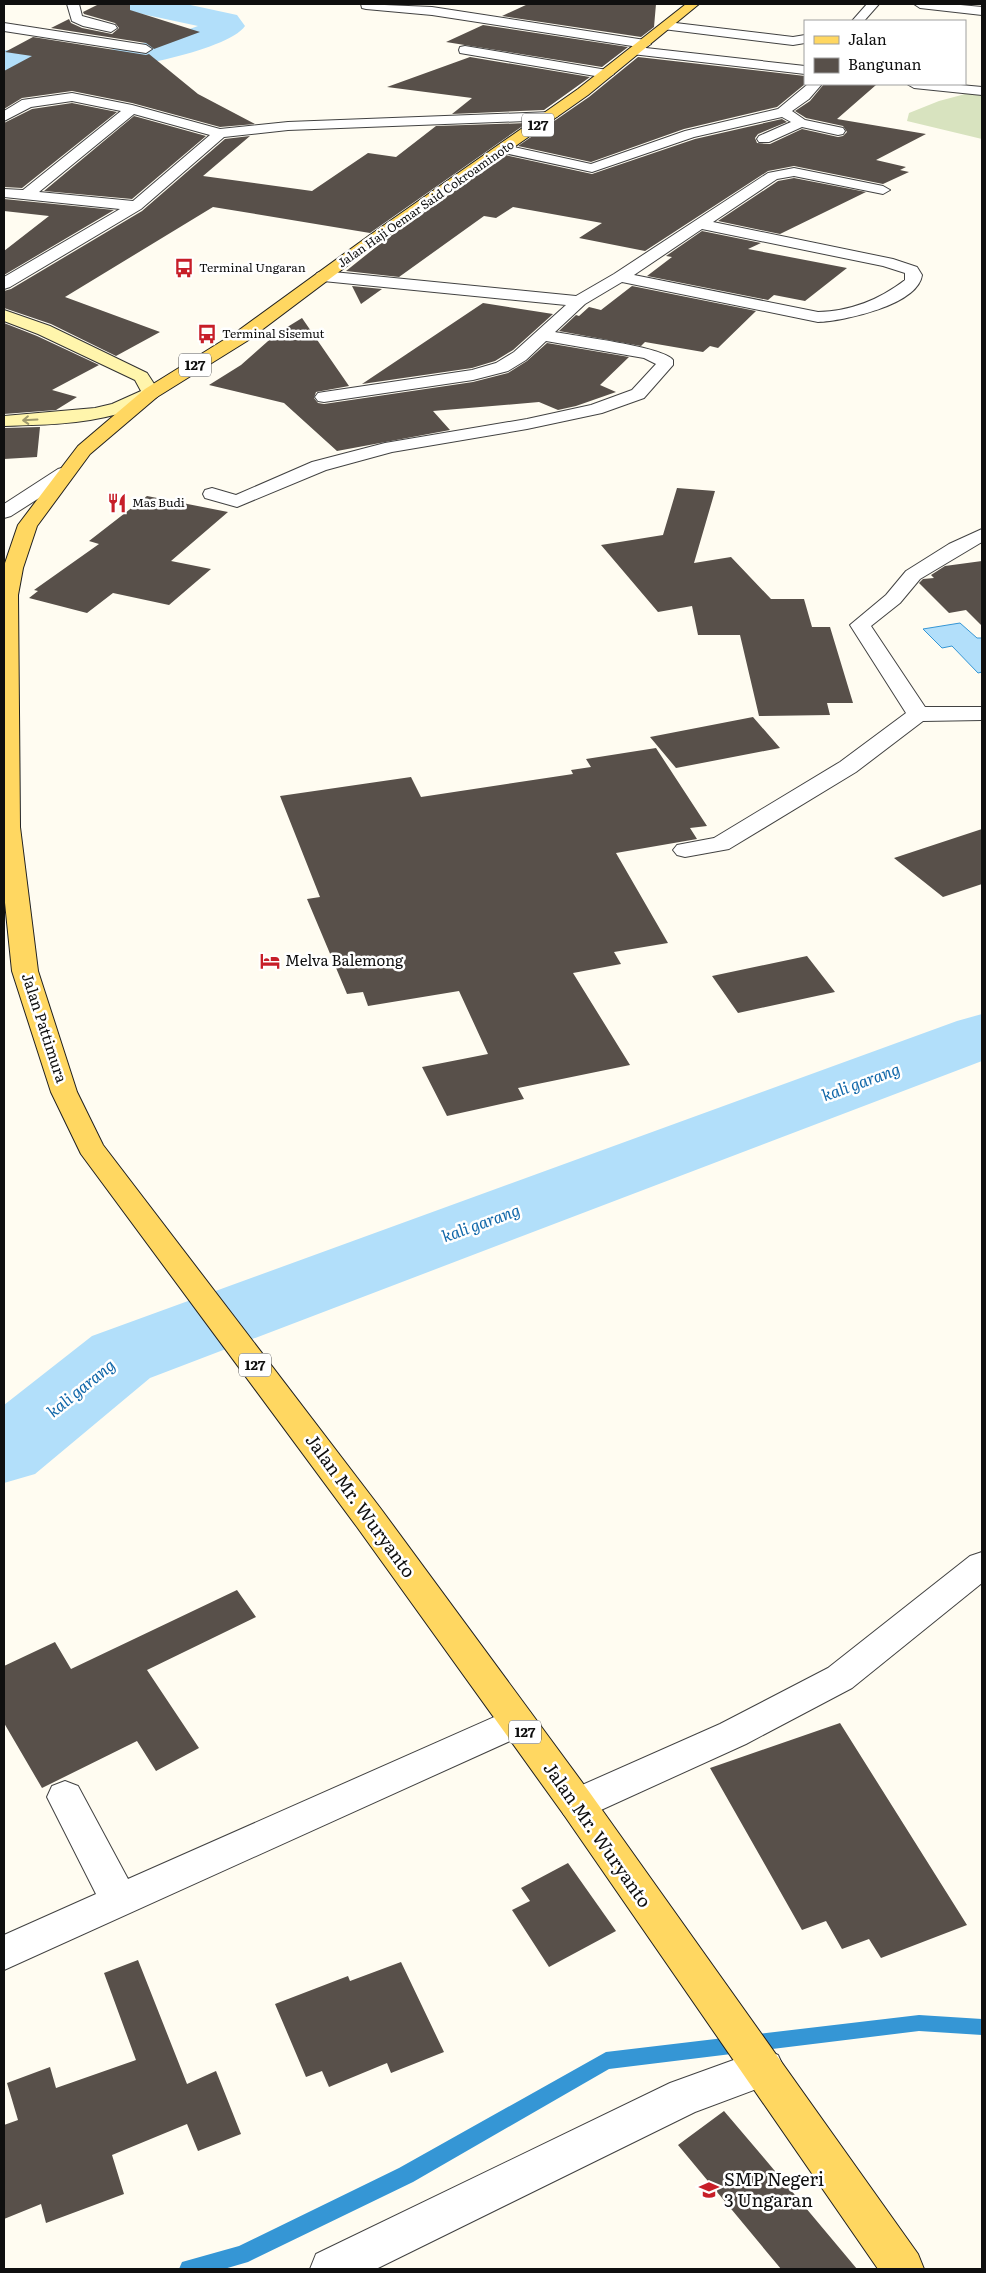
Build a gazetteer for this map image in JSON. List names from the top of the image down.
{
  "streets": {
    "main road": [
      "127",
      "Jalan Haji Oemar Said Cokroaminoto",
      "Jalan Pattimura",
      "Jalan Mr. Wuryanto"
    ]
  },
  "crossings": [
    ["Jalan Haji Oemar Said Cokroaminoto", "Jalan Pattimura"],
    ["Jalan Pattimura", "Jalan Mr. Wuryanto"]
  ],
  "water": ["kali garang"],
  "places": {
    "bus stop": ["Terminal Ungaran", "Terminal Sisemut"],
    "restaurant": ["Mas Budi"],
    "hotel": ["Melva Balemong"],
    "school or university": ["SMP Negeri 3 Ungaran"]
  },
  "legend": ["Jalan", "Bangunan"]
}
